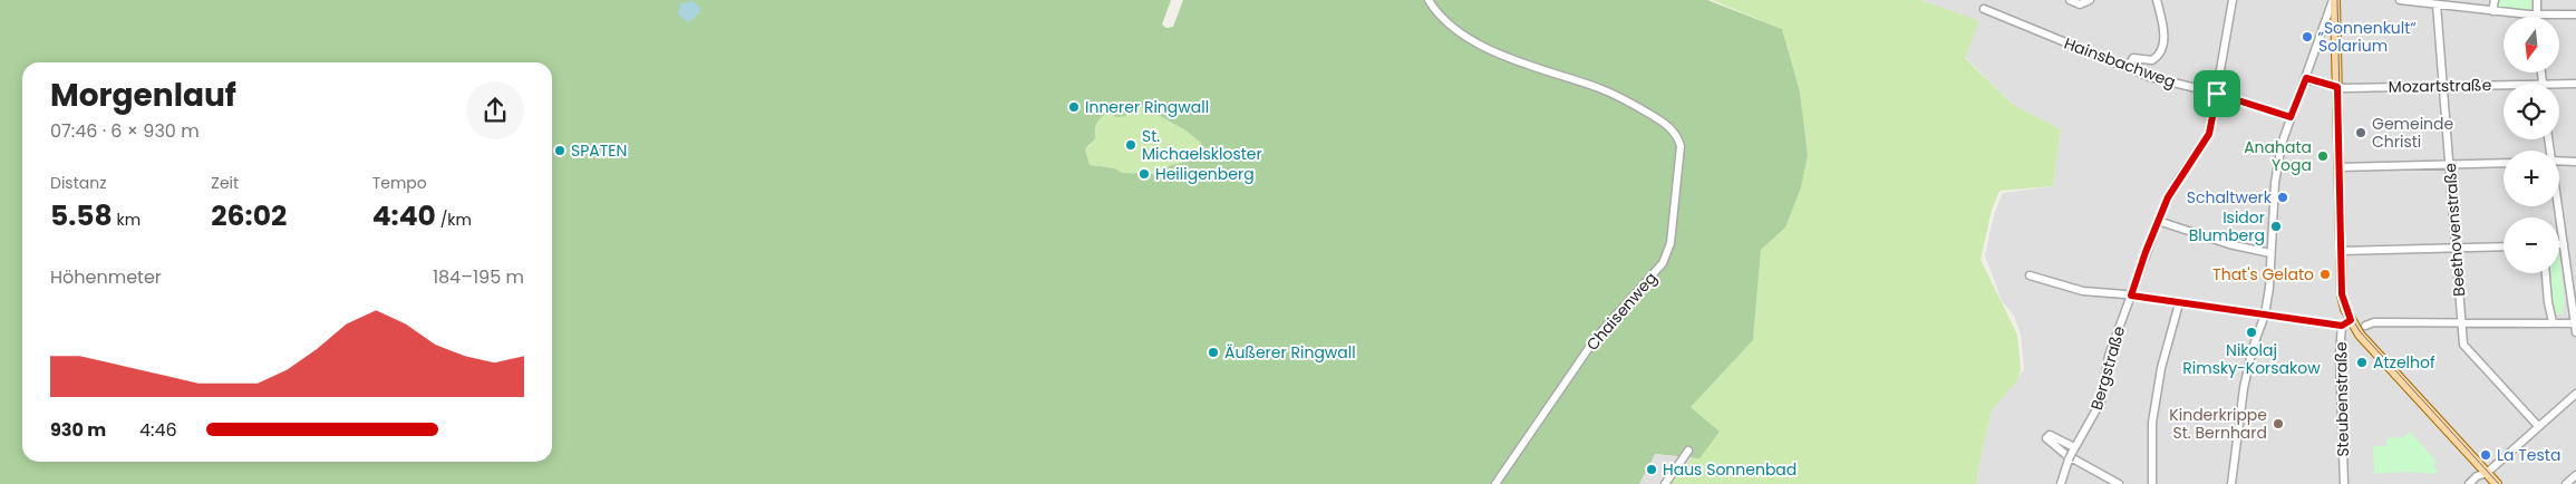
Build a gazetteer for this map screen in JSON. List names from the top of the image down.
{
  "streets": {
    "street": [
      "Hainsbachweg",
      "Mozartstraße",
      "Beethovenstraße",
      "Chaisenweg",
      "Bergstraße",
      "Steubenstraße"
    ]
  },
  "crossings": [
    ["Hainsbachweg", "Bergstraße"],
    ["Mozartstraße", "Beethovenstraße"]
  ],
  "places": [
    "„Sonnenkult“ Solarium",
    "Innerer Ringwall",
    "Gemeinde Christi",
    "St. Michaelskloster",
    "SPATEN",
    "Anahata Yoga",
    "Heiligenberg",
    "Schaltwerk",
    "Isidor Blumberg",
    "That's Gelato",
    "Nikolaj Rimsky-Korsakow",
    "Äußerer Ringwall",
    "Atzelhof",
    "Kinderkrippe St. Bernhard",
    "La Testa",
    "Haus Sonnenbad"
  ],
  "north": "bottom",
  "page": {
    "map_buttons": ["+", "−"],
    "heading": ["Morgenlauf", "07:46 · 6 × 930 m"],
    "stats": [
      ["Distanz", "5.58 km"],
      ["Zeit", "26:02"],
      ["Tempo", "4:40 /km"]
    ],
    "chart": ["Höhenmeter", "184–195 m"],
    "list": [
      {
        "name": "930 m",
        "note": "4:46"
      }
    ]
  }
}
